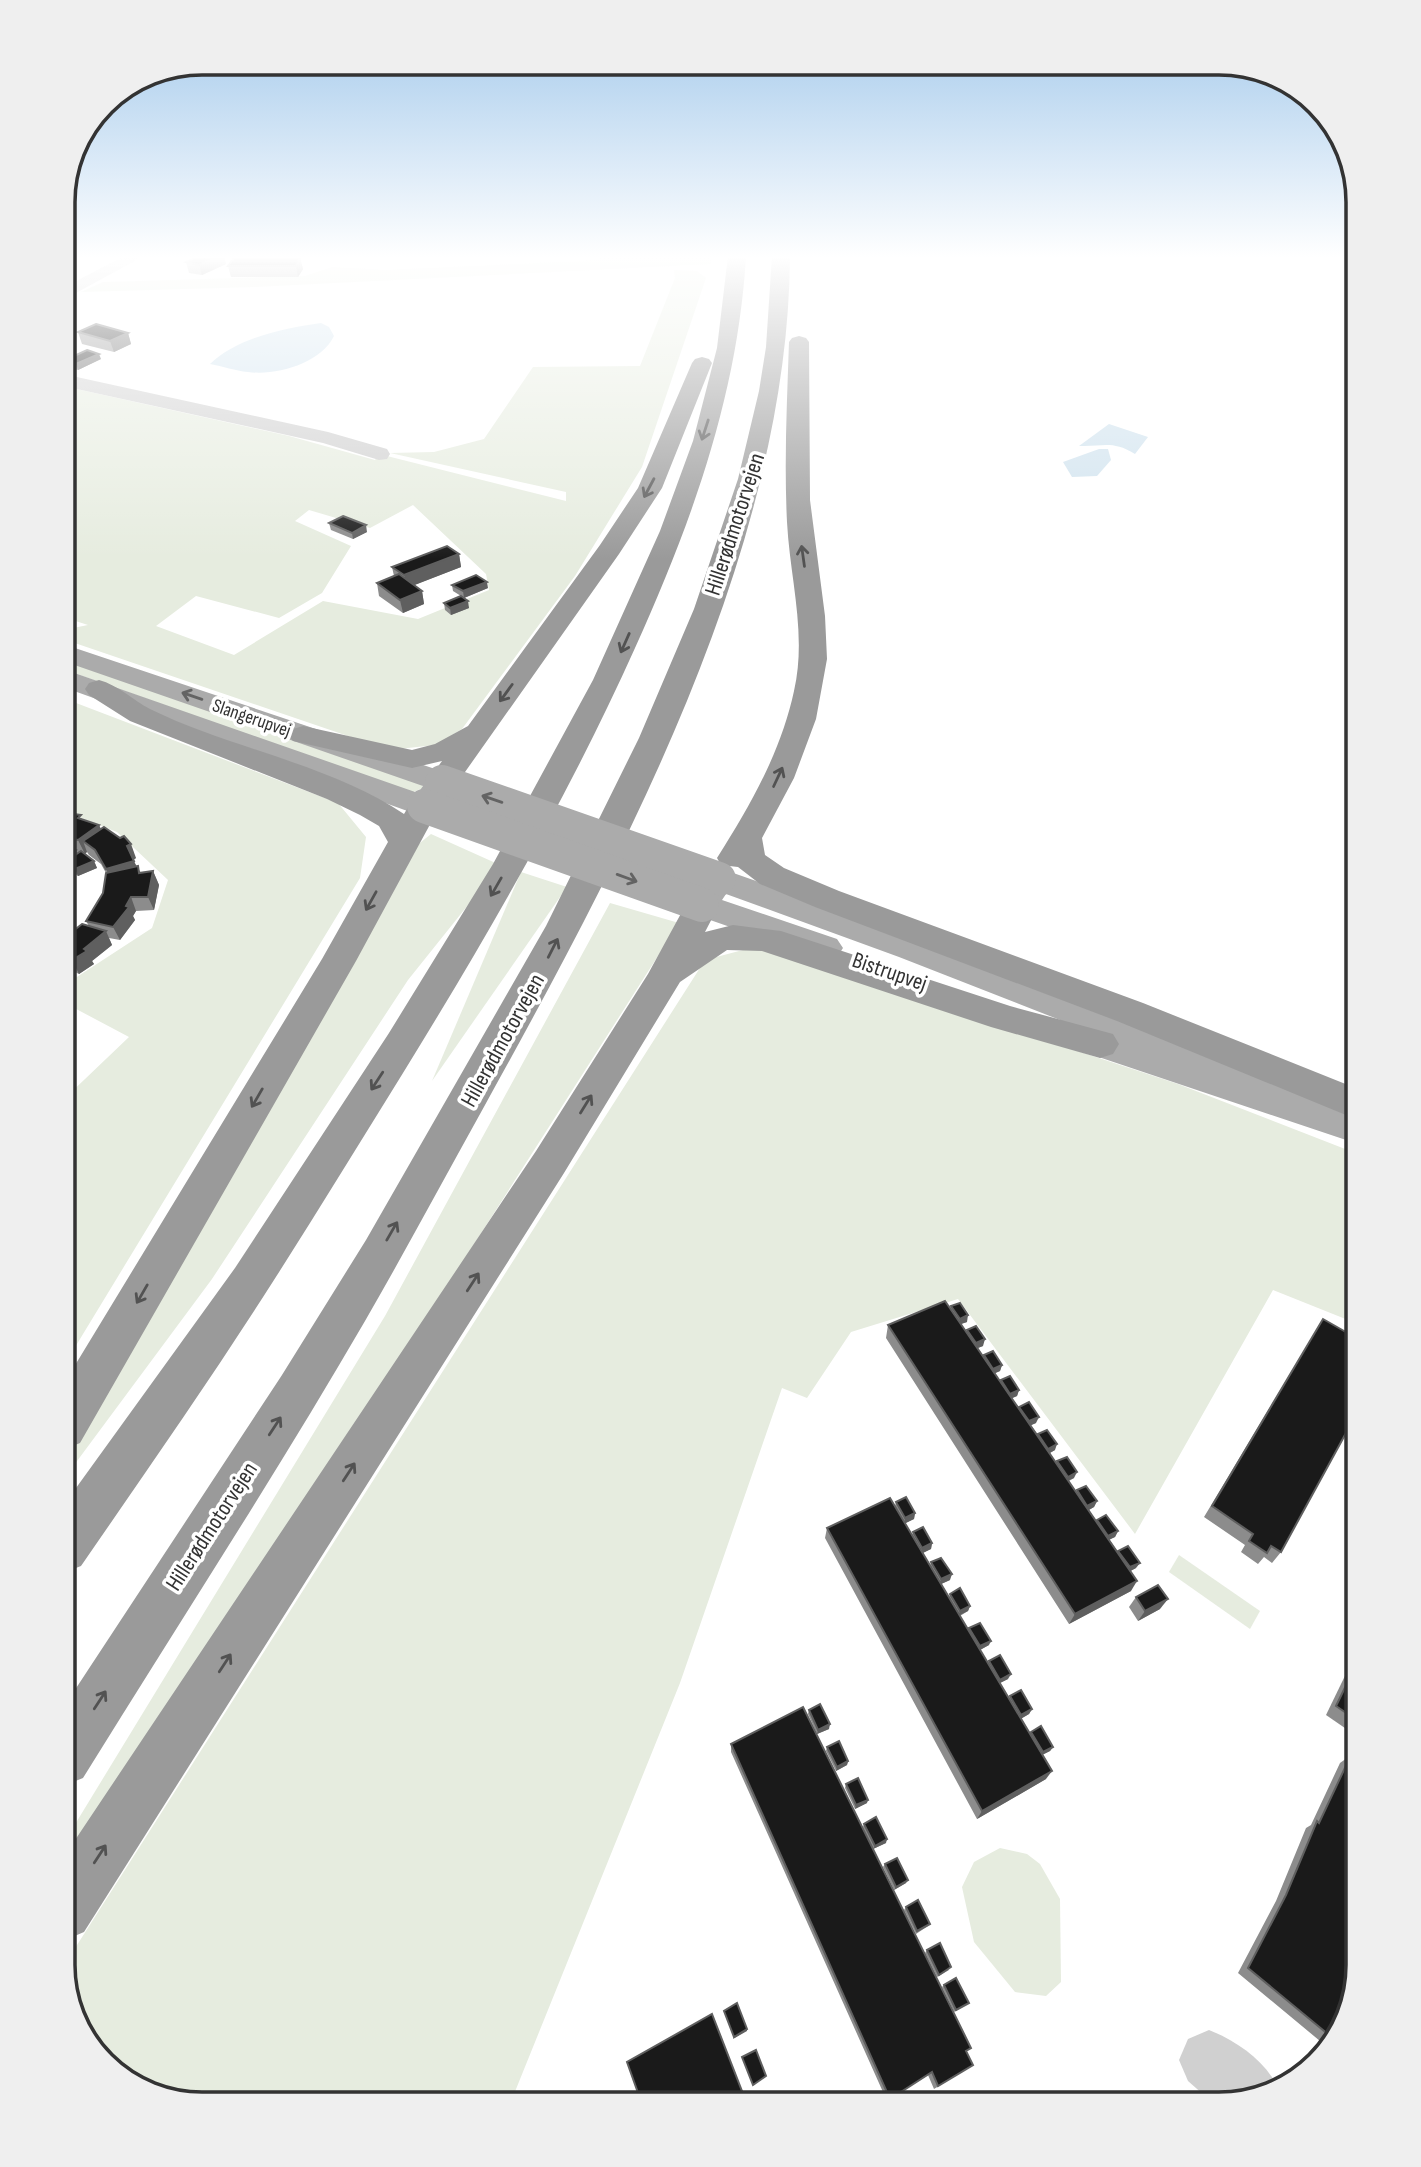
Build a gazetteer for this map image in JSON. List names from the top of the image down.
{
  "streets": {
    "highway": ["Hillerødmotorvejen"],
    "main road": ["Slangerupvej", "Bistrupvej"]
  },
  "crossings": [
    ["Slangerupvej", "Bistrupvej"]
  ]
}
